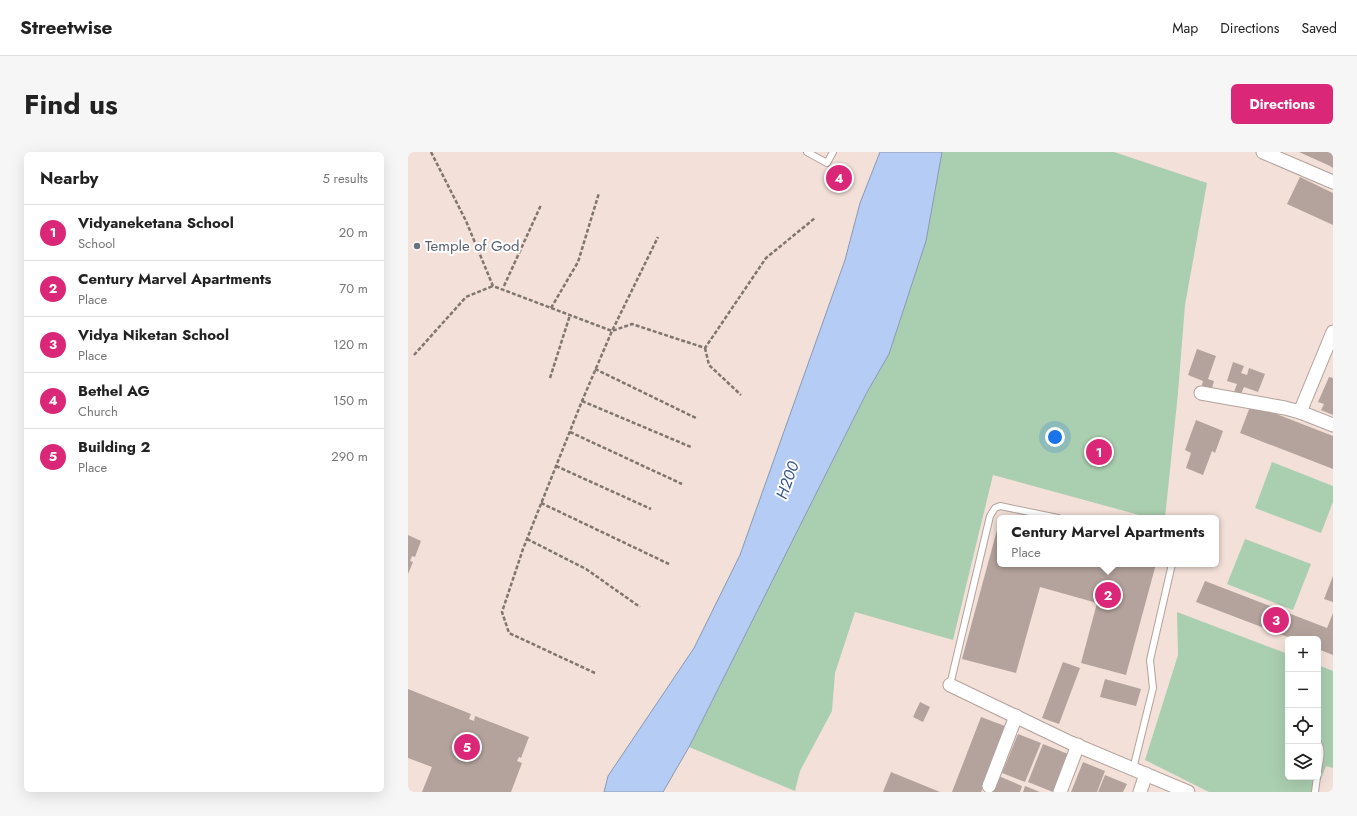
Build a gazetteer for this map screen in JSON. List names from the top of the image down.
{
  "water": ["H200"],
  "places": ["Temple of God"],
  "page": {
    "header": "Streetwise",
    "nav": ["Map", "Directions", "Saved"],
    "title": "Find us",
    "buttons": "Directions",
    "heading": ["Nearby", "5 results"],
    "pins": [
      "4",
      "1",
      "2",
      "3",
      "5"
    ],
    "list": [
      {
        "mark": "1",
        "name": "Vidyaneketana School",
        "note": "School",
        "value": "20 m"
      },
      {
        "mark": "2",
        "name": "Century Marvel Apartments",
        "note": "Place",
        "value": "70 m"
      },
      {
        "mark": "3",
        "name": "Vidya Niketan School",
        "note": "Place",
        "value": "120 m"
      },
      {
        "mark": "4",
        "name": "Bethel AG",
        "note": "Church",
        "value": "150 m"
      },
      {
        "mark": "5",
        "name": "Building 2",
        "note": "Place",
        "value": "290 m"
      }
    ],
    "popup": ["Century Marvel Apartments", "Place"],
    "map_buttons": ["+", "−"]
  }
}
